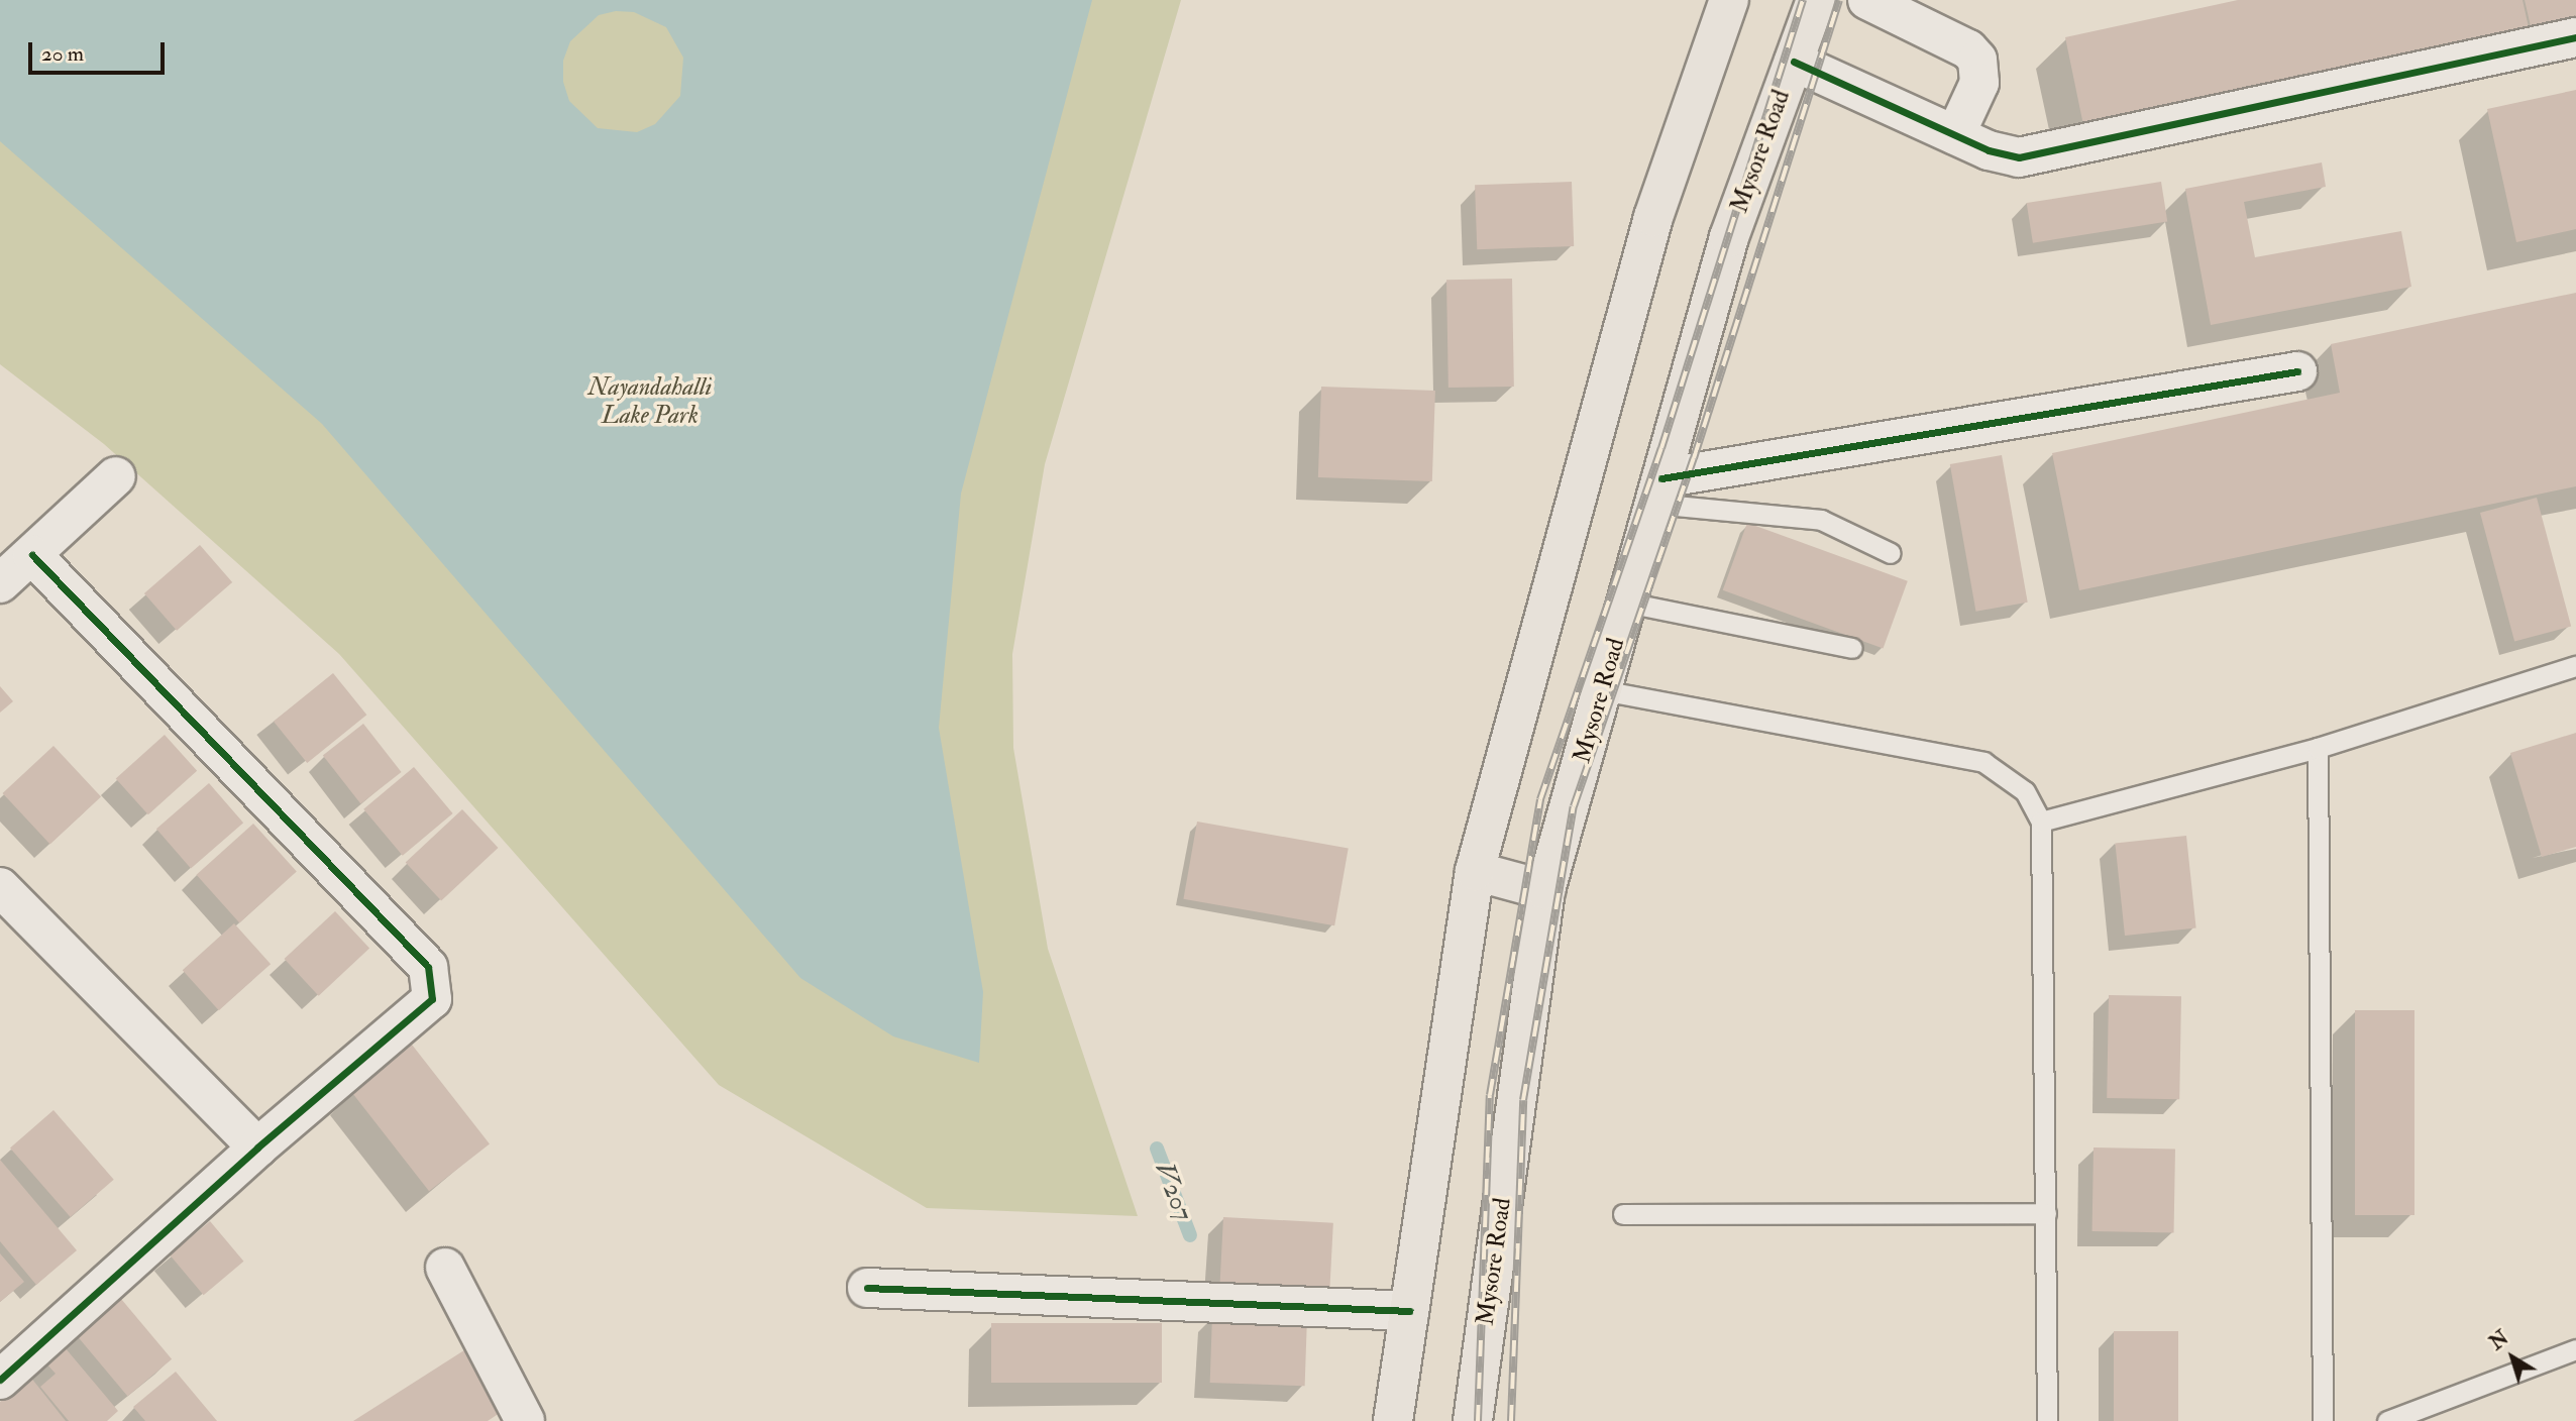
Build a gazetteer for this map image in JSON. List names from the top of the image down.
{
  "streets": {
    "highway": ["Mysore Road"]
  },
  "water": ["V207"],
  "parks": ["Nayandahalli Lake Park"],
  "scale_bar": "20 m",
  "north": "top left"
}
